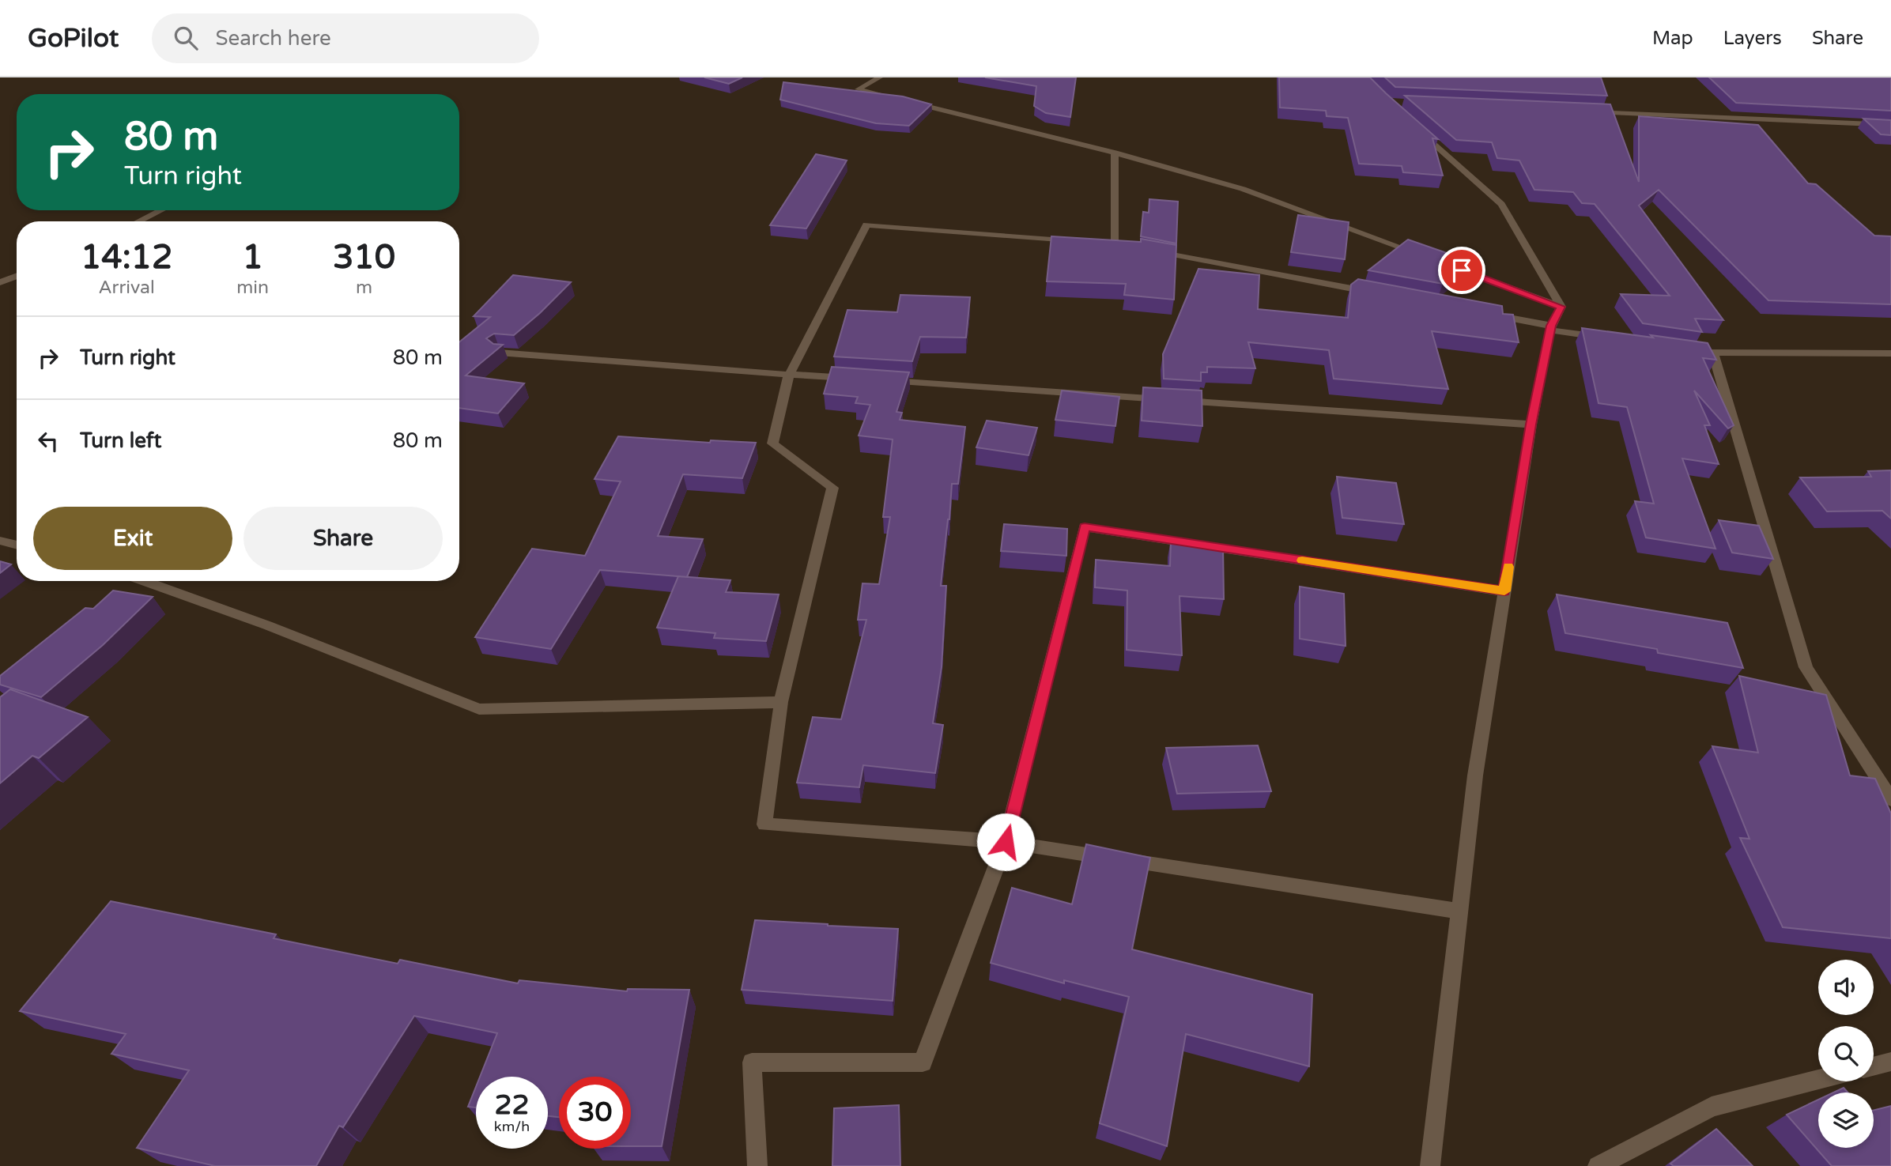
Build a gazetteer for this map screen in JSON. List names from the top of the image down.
{
  "page": {
    "header": "GoPilot",
    "search": "Search here",
    "nav": ["Map", "Layers", "Share"],
    "turn": ["80 m", "Turn right"],
    "eta": [
      "14:12",
      "Arrival",
      "1",
      "min",
      "310",
      "m"
    ],
    "list": [
      {
        "name": "Turn right",
        "value": "80 m"
      },
      {
        "name": "Turn left",
        "value": "80 m"
      }
    ],
    "buttons": ["Exit", "Share"],
    "speed": "22 km/h",
    "limit": "30"
  }
}
